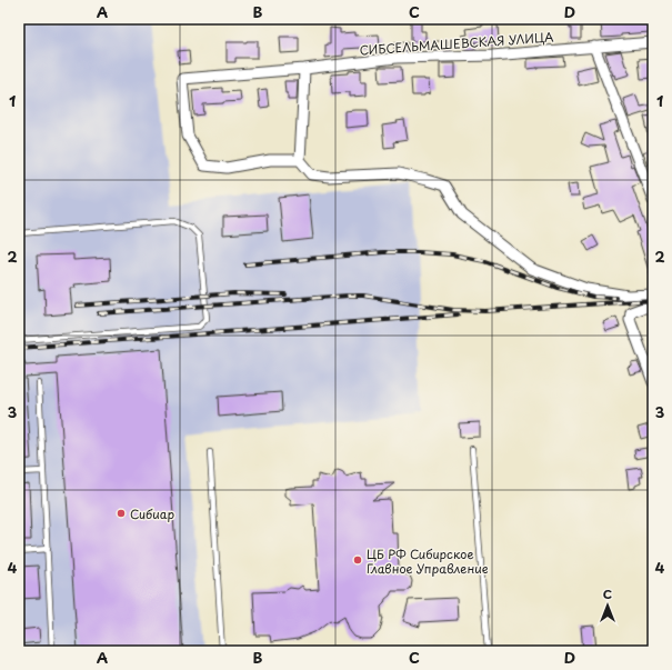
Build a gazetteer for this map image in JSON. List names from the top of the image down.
{
  "streets": {
    "street": ["СИБСЕЛЬМАШЕВСКАЯ УЛИЦА"]
  },
  "places": ["Сибиар", "ЦБ РФ Сибирское Главное Управление"],
  "north": "top",
  "grid": {
    "columns": [
      "A",
      "B",
      "C",
      "D"
    ],
    "rows": [
      "1",
      "2",
      "3",
      "4"
    ]
  }
}
